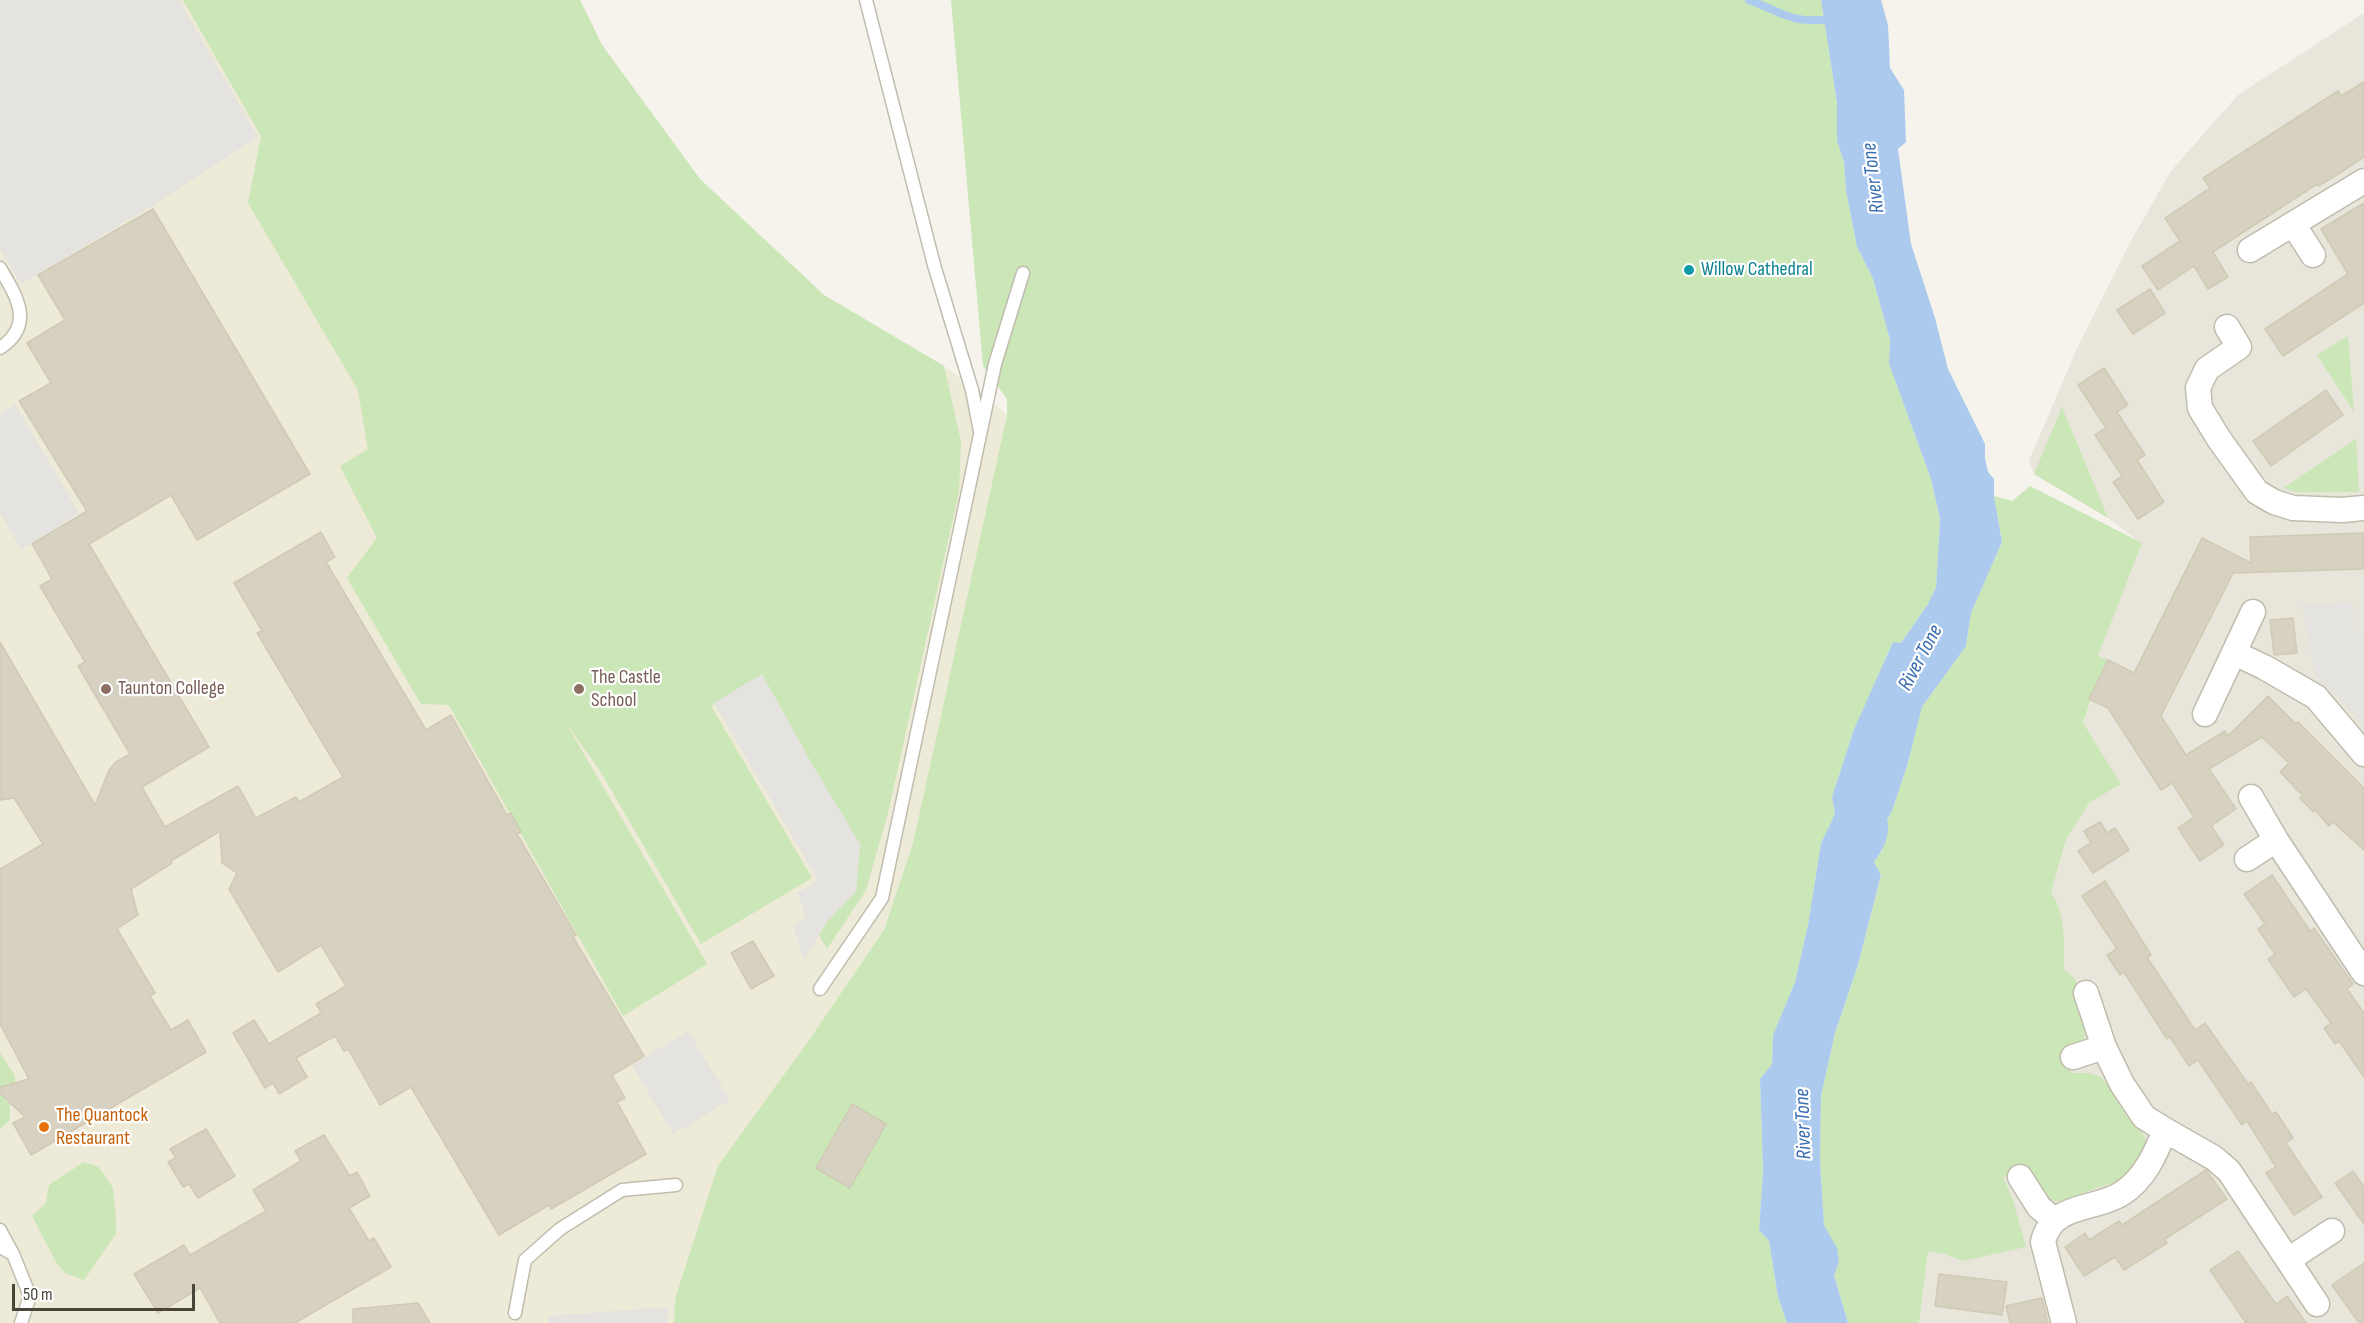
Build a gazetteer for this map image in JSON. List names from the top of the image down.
{
  "water": ["River Tone"],
  "places": [
    "Willow Cathedral",
    "Taunton College",
    "The Castle School",
    "The Quantock Restaurant"
  ],
  "scale_bar": "50 m"
}
